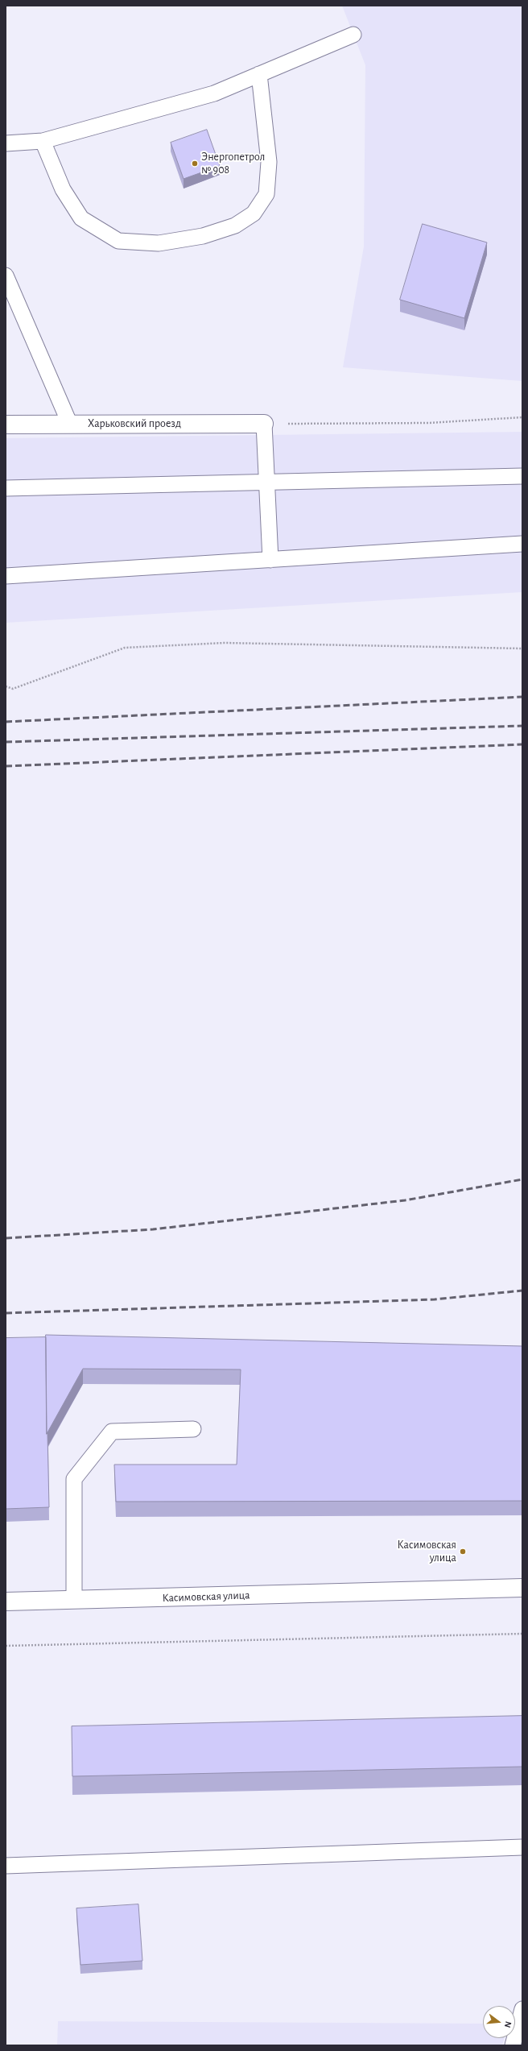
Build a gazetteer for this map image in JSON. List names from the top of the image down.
{
  "streets": {
    "street": ["Харьковский проезд", "Касимовская улица"]
  },
  "places": ["Энергопетрол № 908", "Касимовская улица"],
  "north": "right"
}
